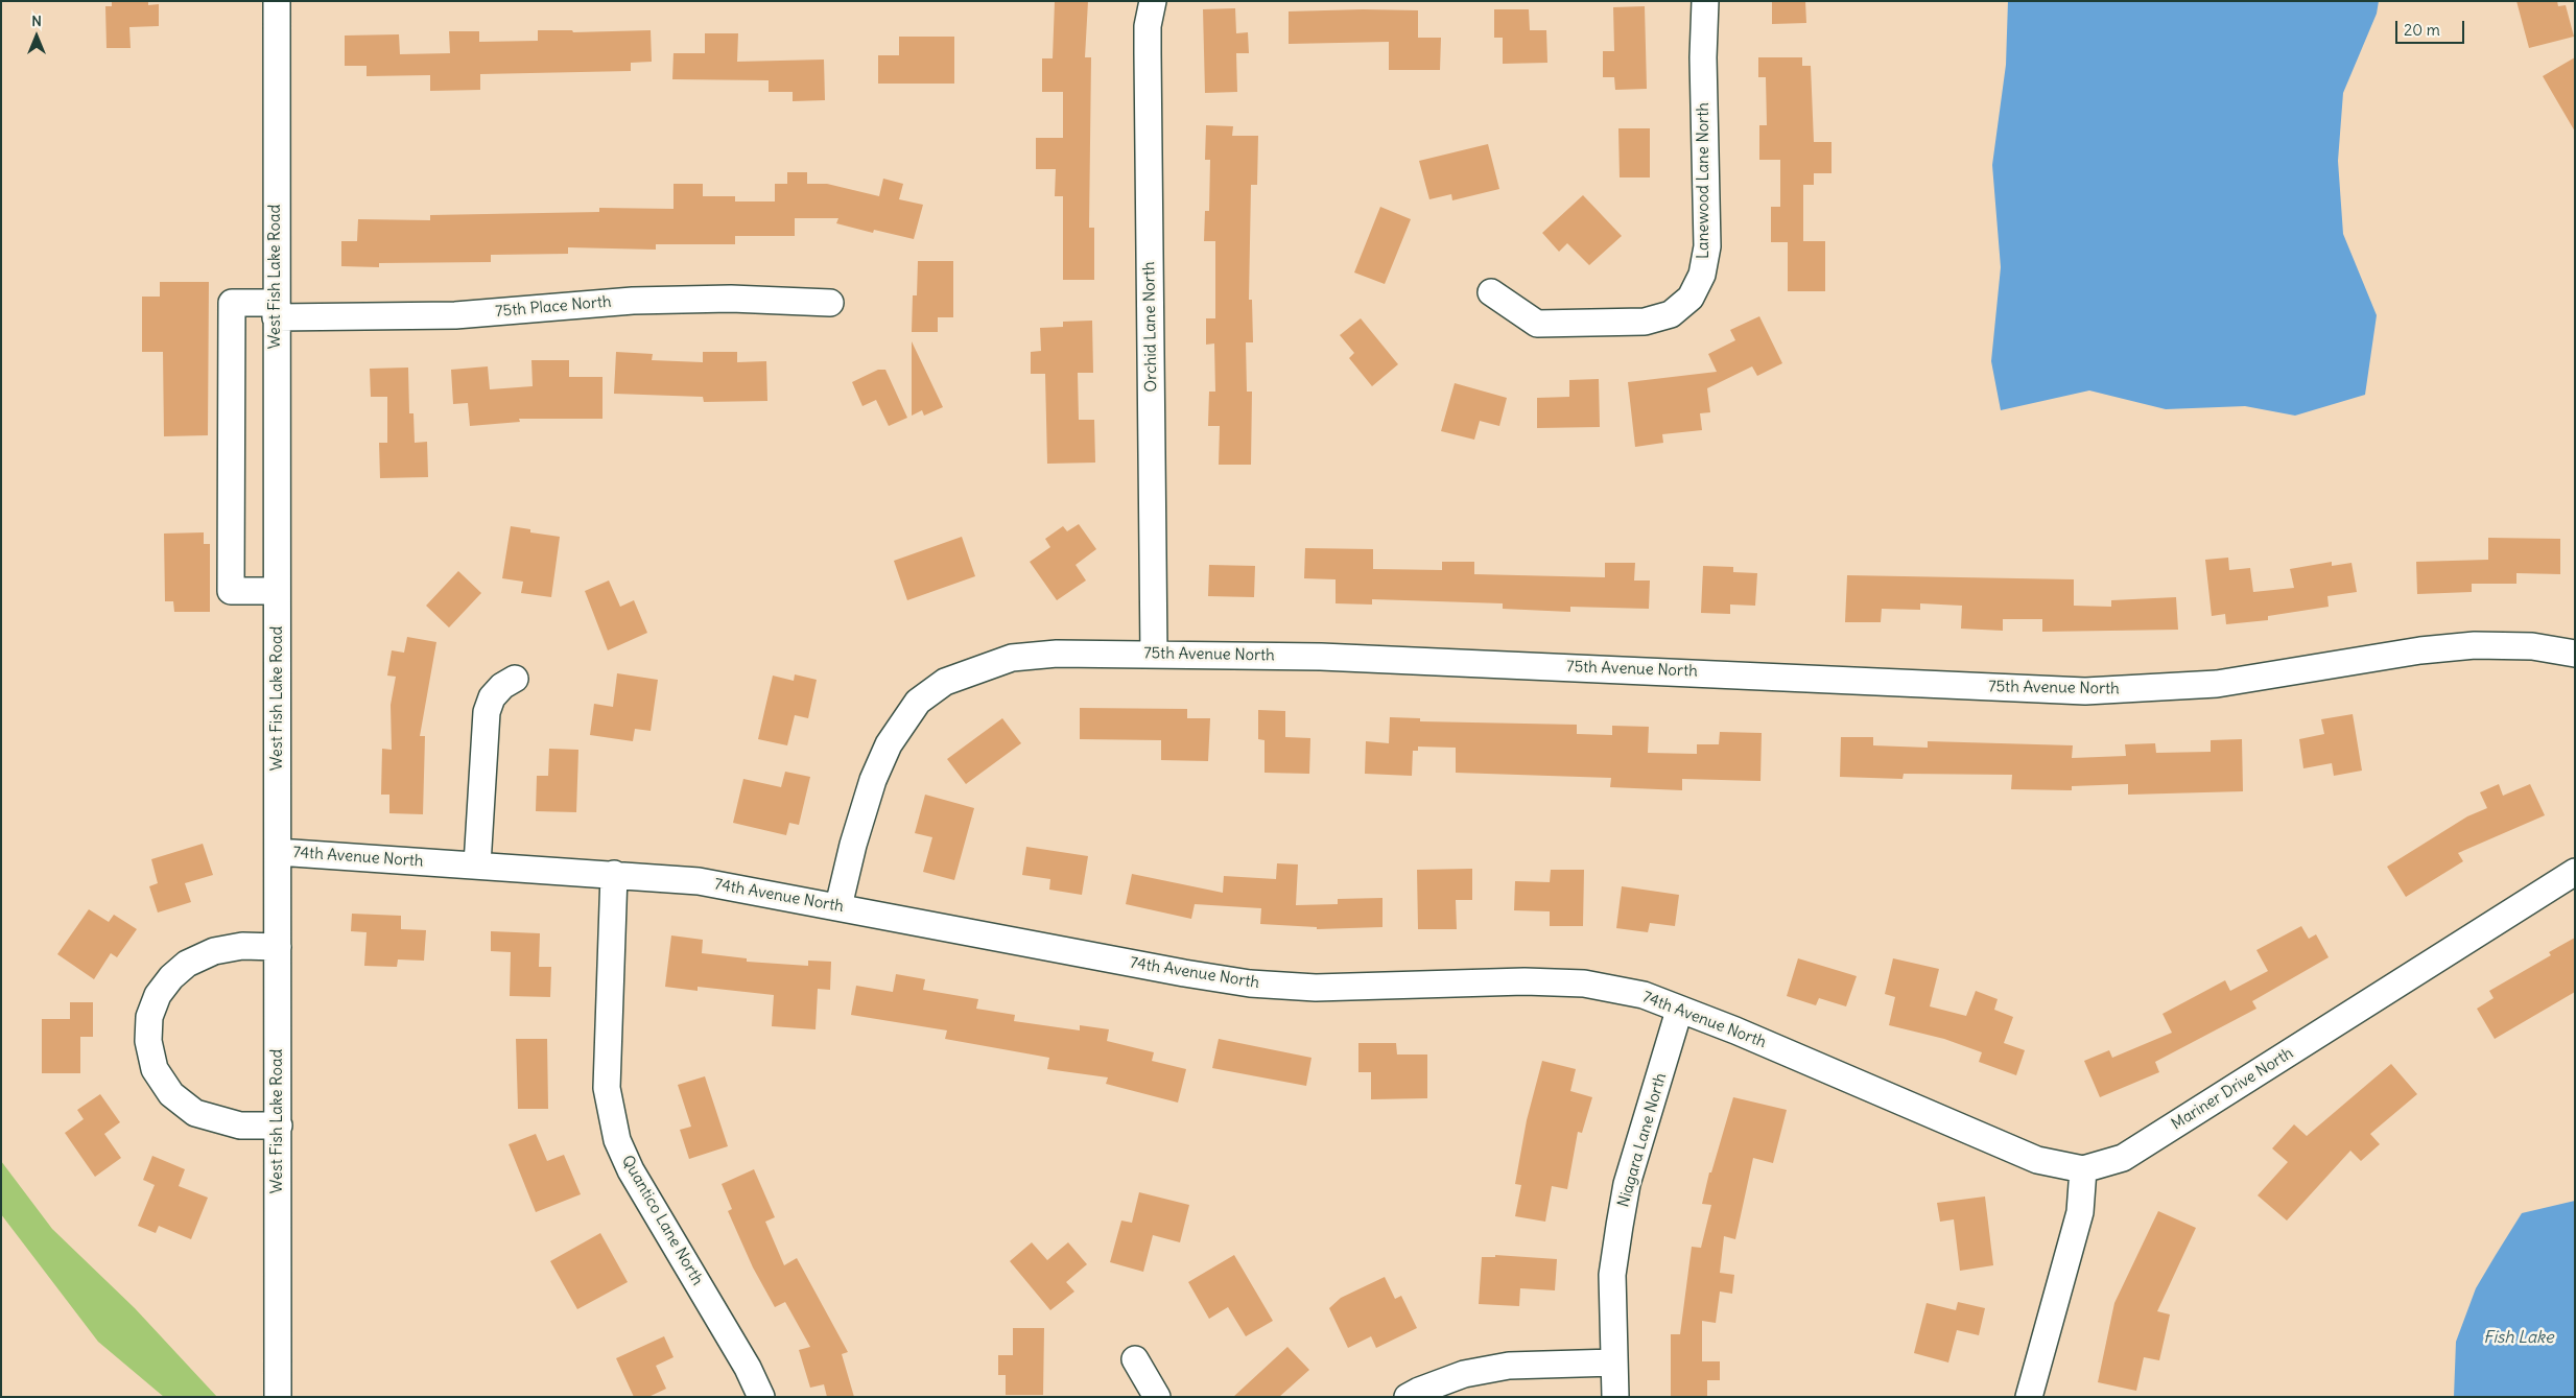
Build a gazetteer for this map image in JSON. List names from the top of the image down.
{
  "streets": {
    "street": [
      "Lanewood Lane North",
      "West Fish Lake Road",
      "75th Place North",
      "Orchid Lane North",
      "75th Avenue North",
      "74th Avenue North",
      "Mariner Drive North",
      "Niagara Lane North",
      "Quantico Lane North"
    ]
  },
  "crossings": [
    ["West Fish Lake Road", "75th Place North"],
    ["West Fish Lake Road", "74th Avenue North"],
    ["Orchid Lane North", "75th Avenue North"],
    ["75th Avenue North", "74th Avenue North"],
    ["74th Avenue North", "Mariner Drive North"],
    ["74th Avenue North", "Niagara Lane North"],
    ["74th Avenue North", "Quantico Lane North"]
  ],
  "water": ["Fish Lake"],
  "scale_bar": "20 m",
  "north": "top"
}
